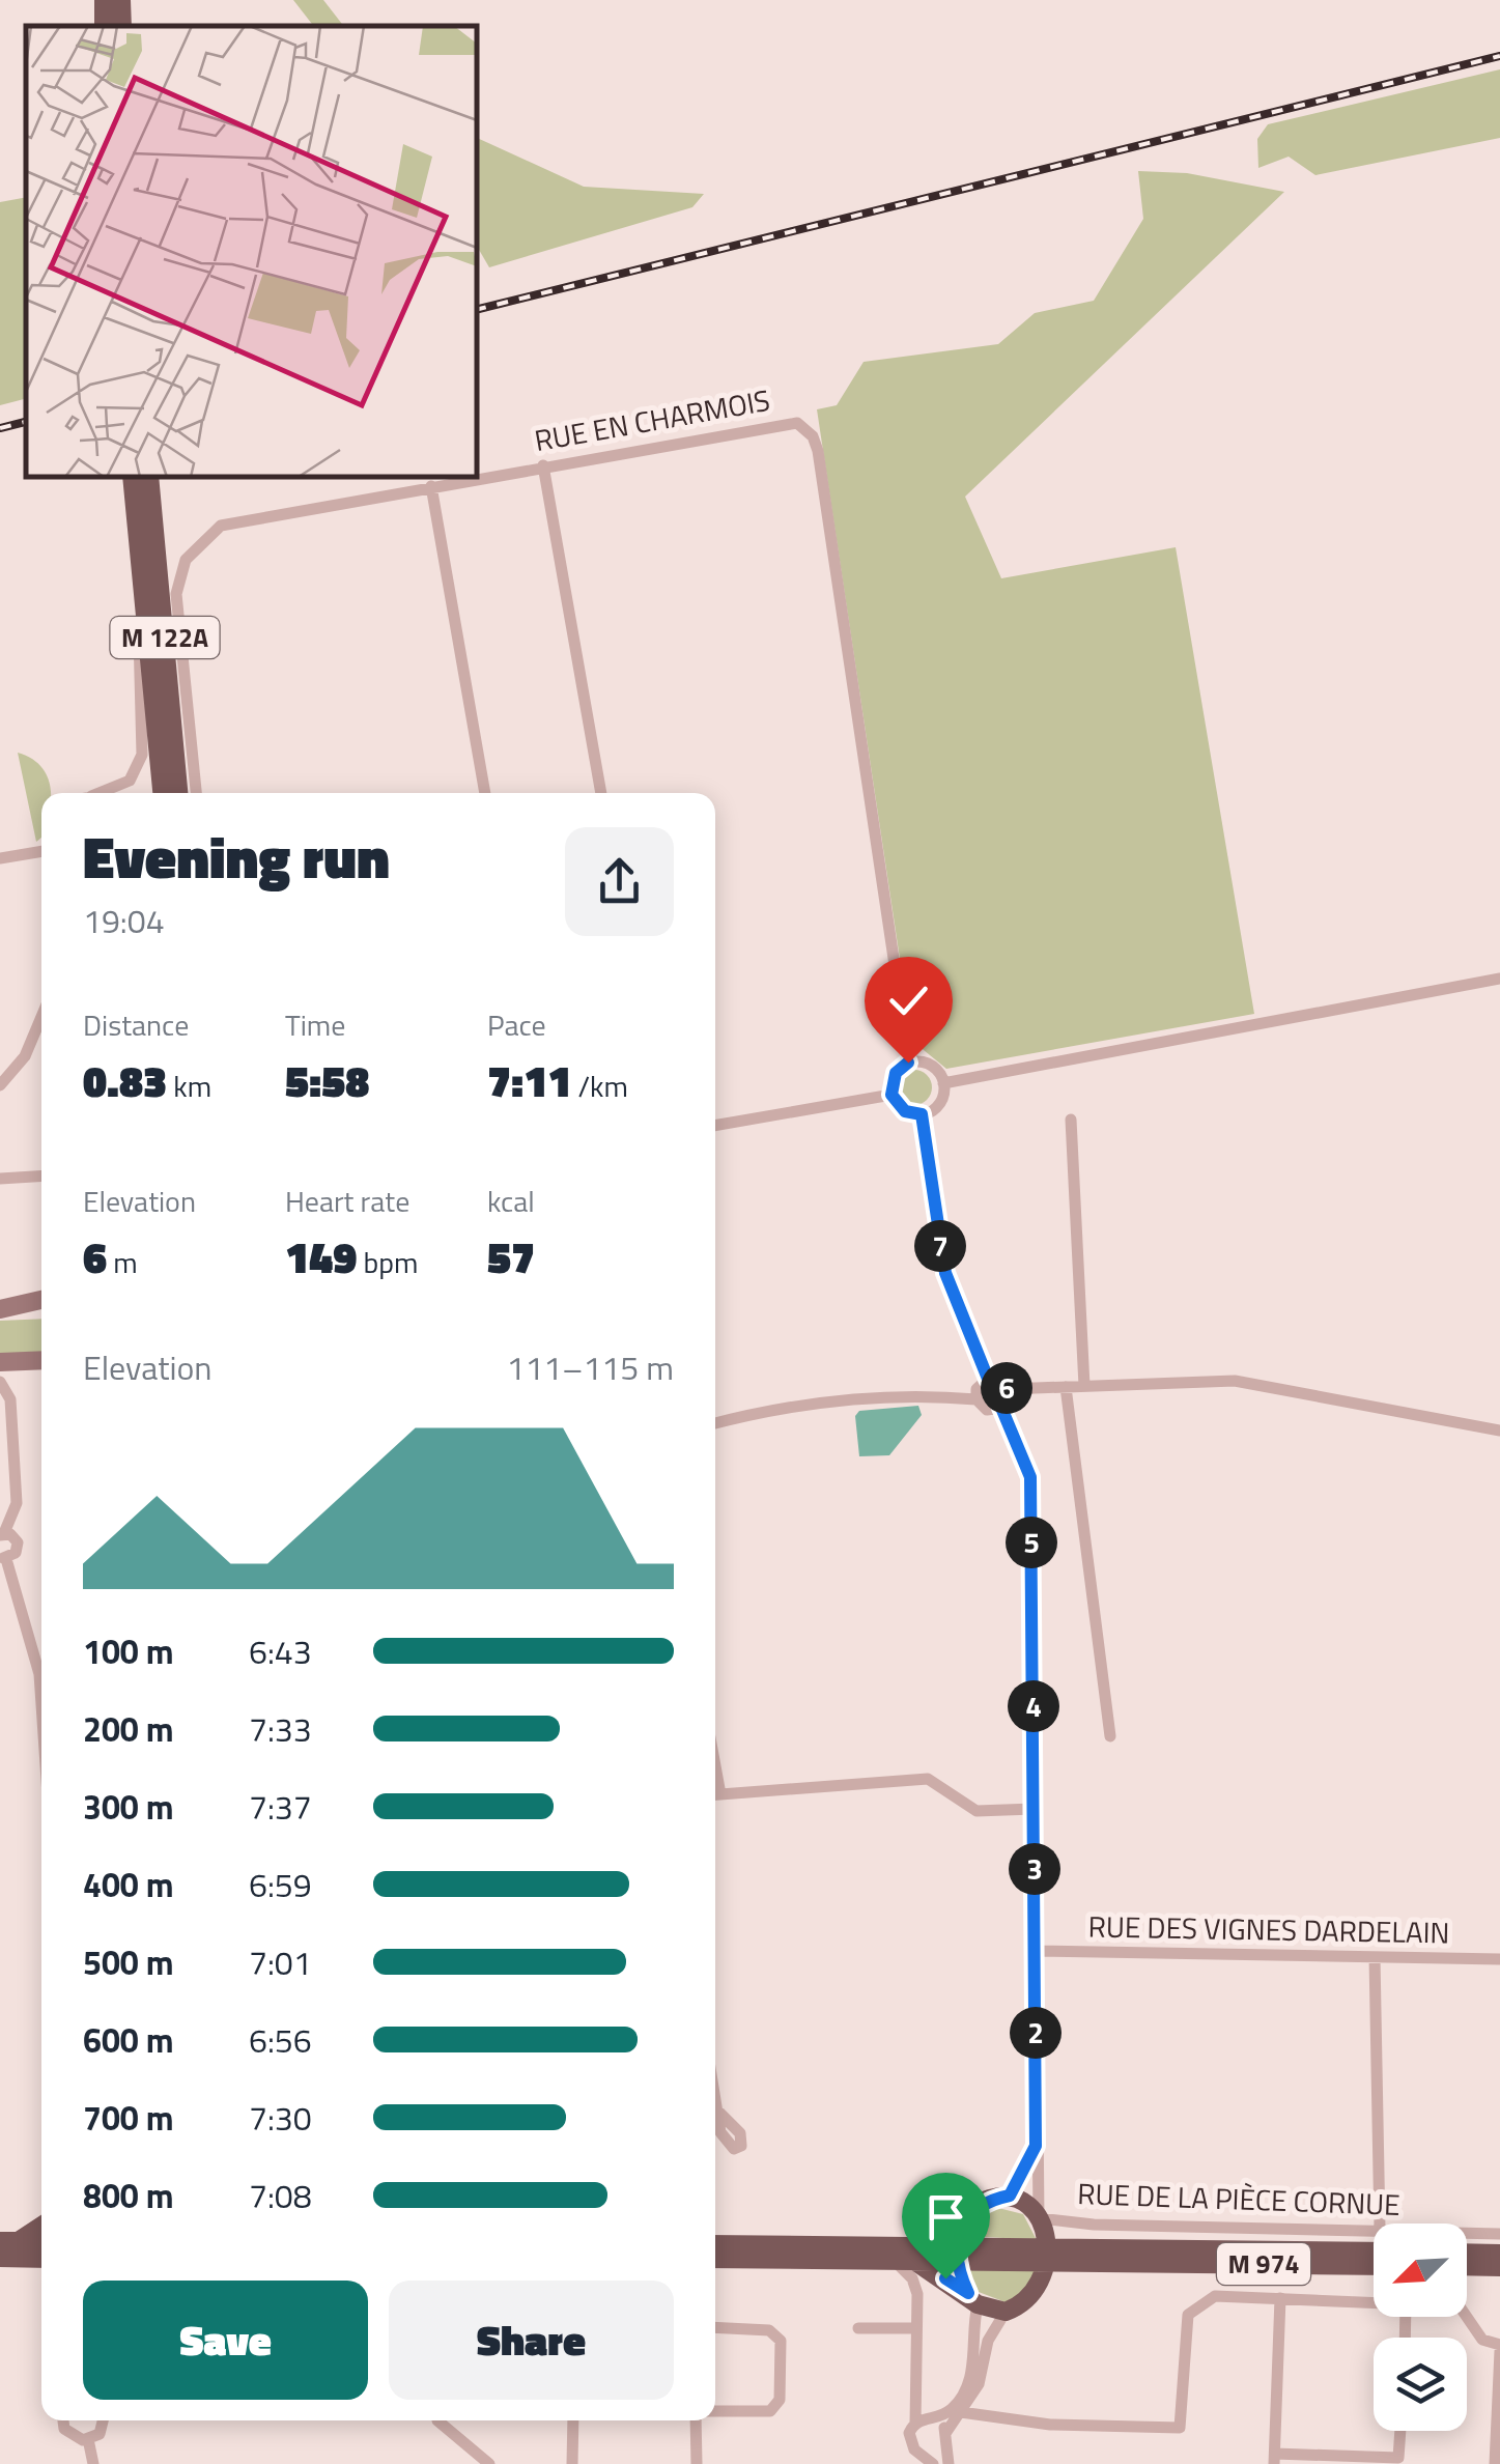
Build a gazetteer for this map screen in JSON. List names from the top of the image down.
{
  "streets": {
    "main road": ["M 122A", "M 974"],
    "street": ["RUE EN CHARMOIS", "RUE DES VIGNES DARDELAIN", "RUE DE LA PIÈCE CORNUE"]
  },
  "north": "bottom left",
  "page": {
    "heading": ["Evening run", "19:04"],
    "stats": [
      ["Distance", "0.83 km"],
      ["Time", "5:58"],
      ["Pace", "7:11 /km"],
      ["Elevation", "6 m"],
      ["Heart rate", "149 bpm"],
      ["kcal", "57"]
    ],
    "pins": [
      "7",
      "6",
      "5",
      "4",
      "3",
      "2"
    ],
    "chart": ["Elevation", "111–115 m"],
    "list": [
      {
        "name": "100 m",
        "note": "6:43"
      },
      {
        "name": "200 m",
        "note": "7:33"
      },
      {
        "name": "300 m",
        "note": "7:37"
      },
      {
        "name": "400 m",
        "note": "6:59"
      },
      {
        "name": "500 m",
        "note": "7:01"
      },
      {
        "name": "600 m",
        "note": "6:56"
      },
      {
        "name": "700 m",
        "note": "7:30"
      },
      {
        "name": "800 m",
        "note": "7:08"
      }
    ],
    "buttons": ["Save", "Share"]
  }
}
